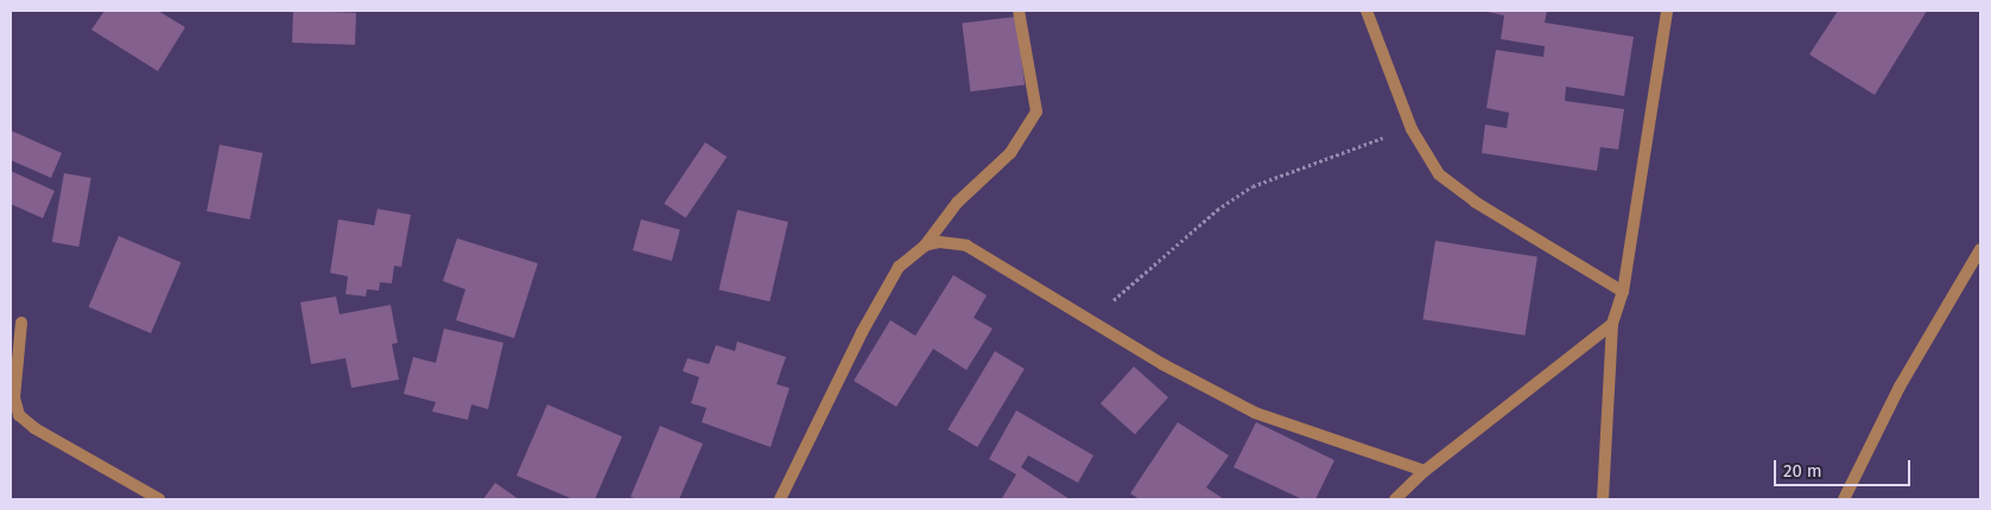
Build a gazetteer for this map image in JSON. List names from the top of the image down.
{
  "scale_bar": "20 m"
}
